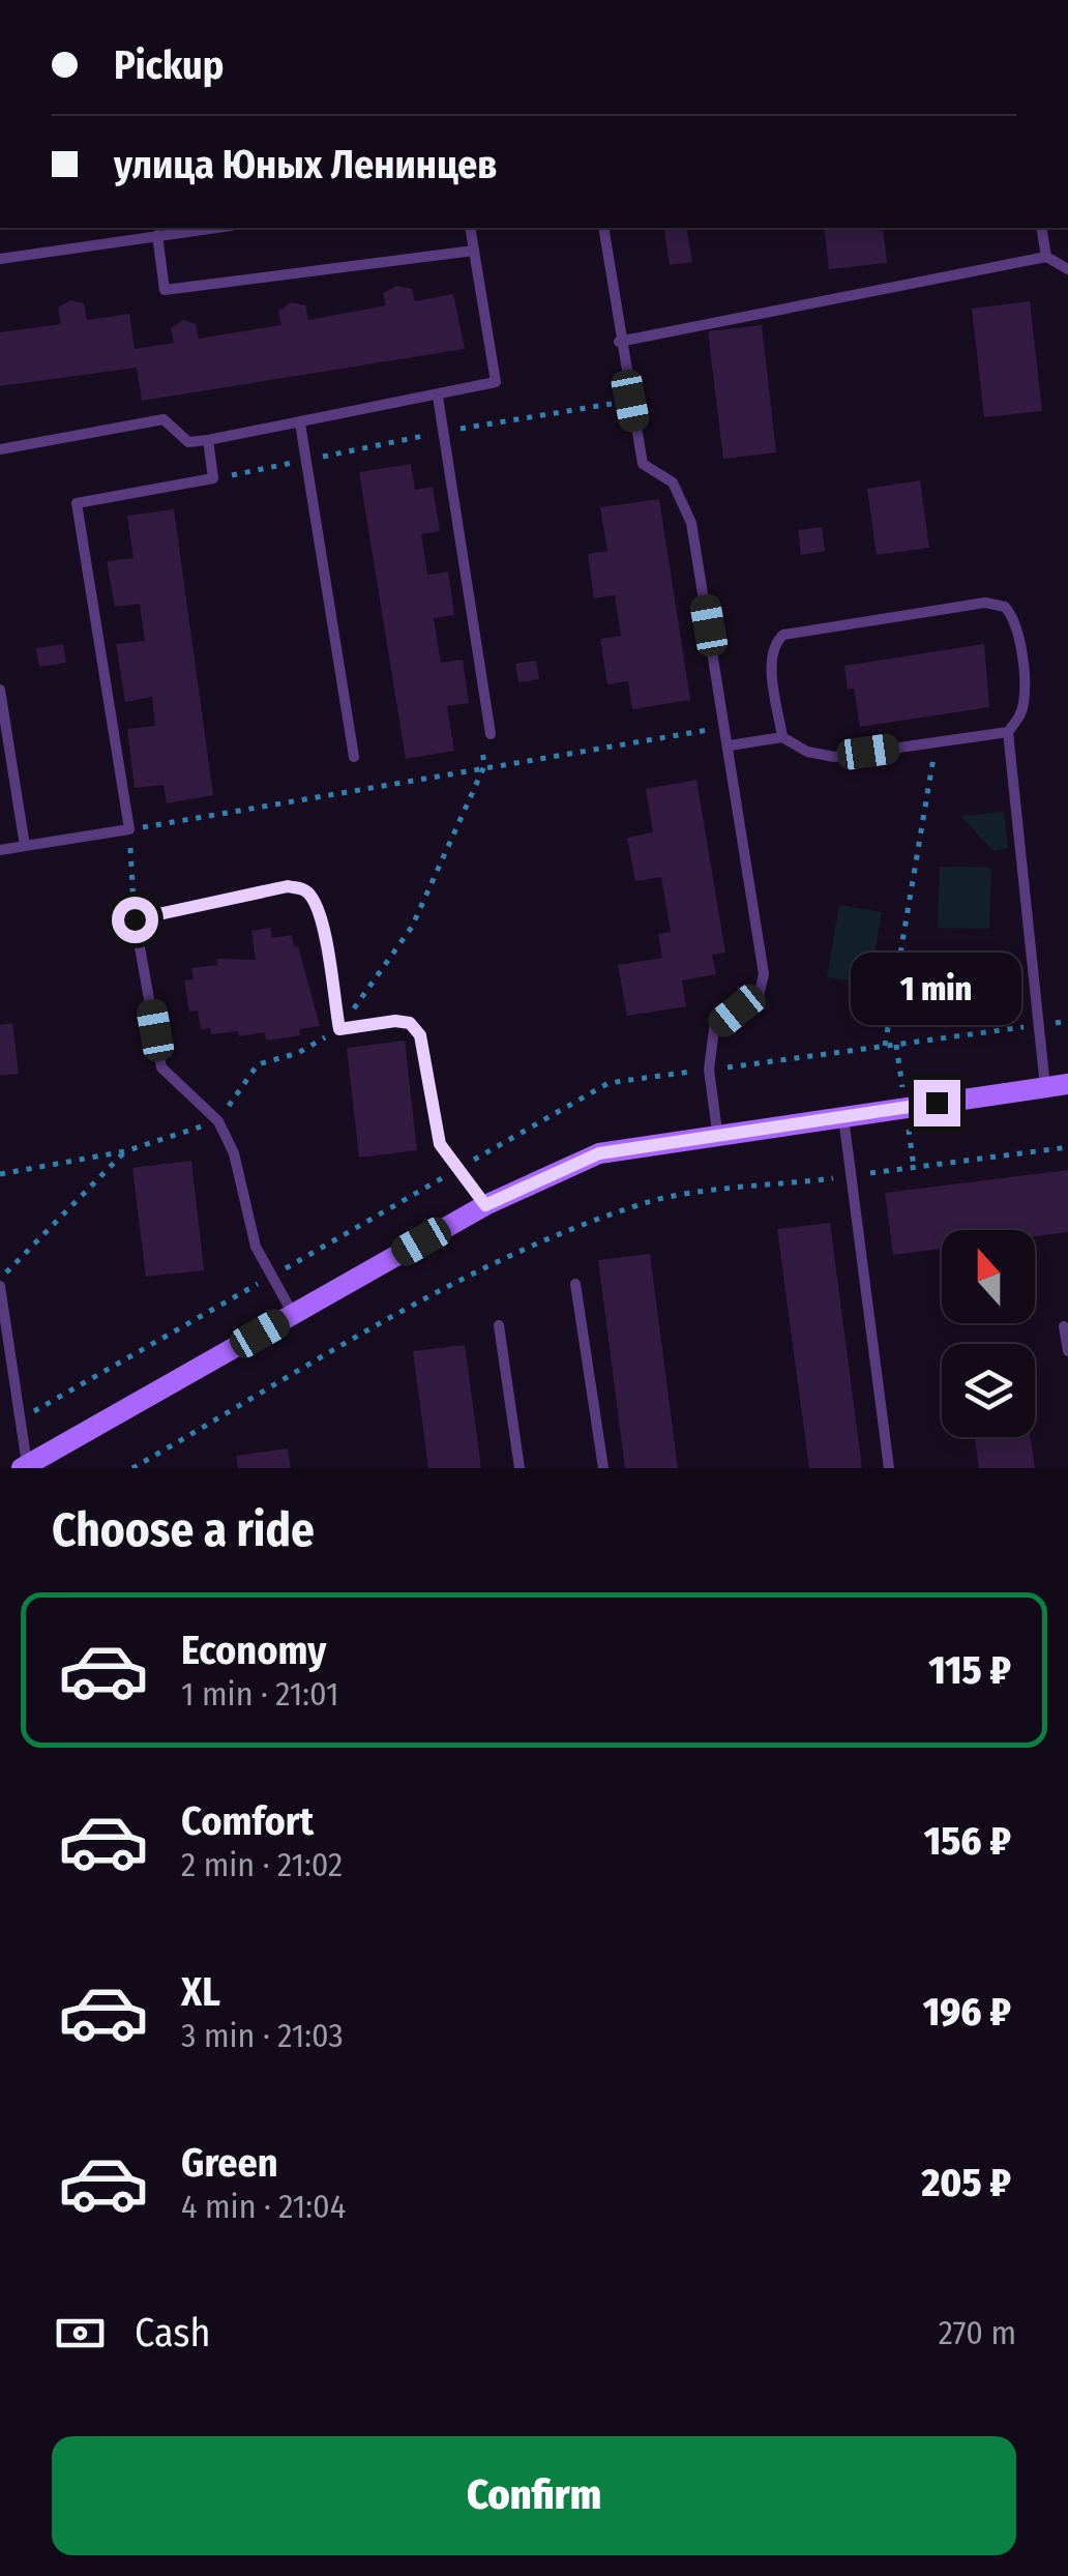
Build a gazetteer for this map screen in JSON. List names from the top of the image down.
{
  "north": "top",
  "page": {
    "banner": ["Pickup", "улица Юных Ленинцев"],
    "bubble": "1 min",
    "heading": "Choose a ride",
    "list": [
      {
        "name": "Economy",
        "note": "1 min · 21:01",
        "value": "115 ₽"
      },
      {
        "name": "Comfort",
        "note": "2 min · 21:02",
        "value": "156 ₽"
      },
      {
        "name": "XL",
        "note": "3 min · 21:03",
        "value": "196 ₽"
      },
      {
        "name": "Green",
        "note": "4 min · 21:04",
        "value": "205 ₽"
      }
    ],
    "pay": ["Cash", "270 m"],
    "buttons": "Confirm"
  }
}
